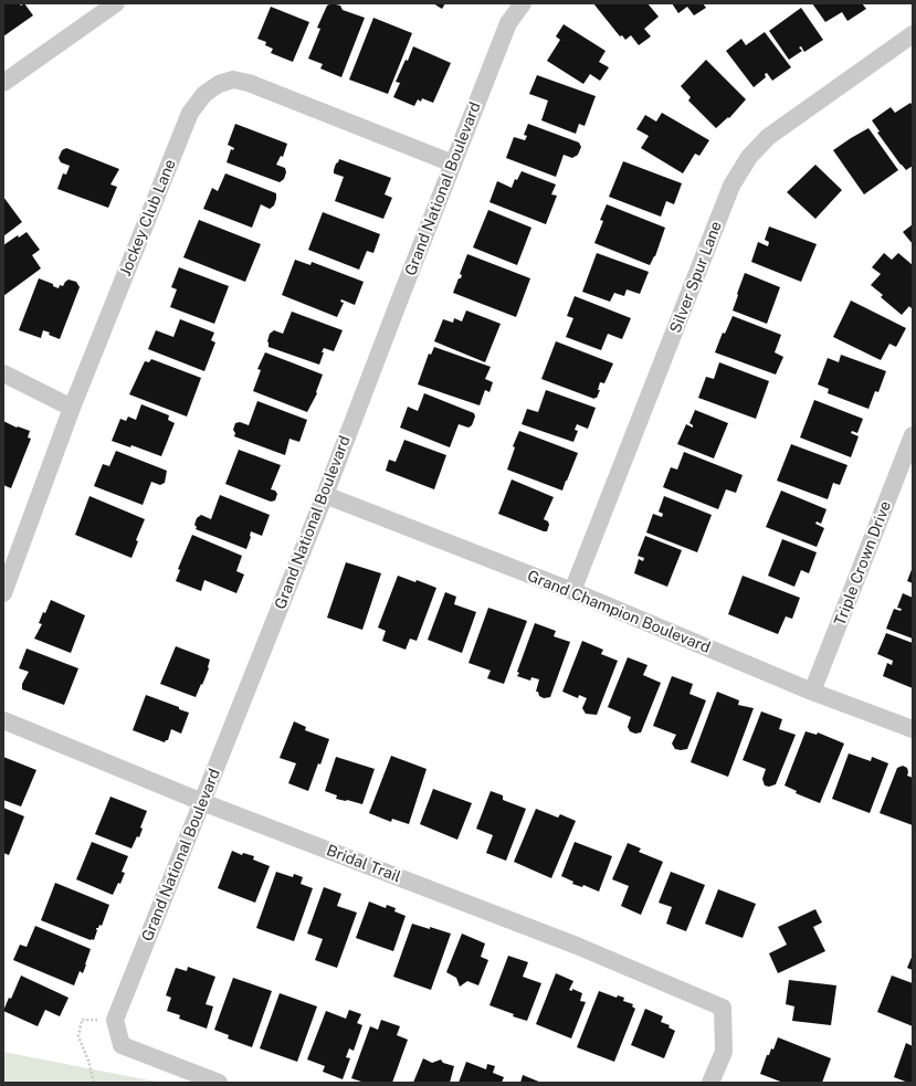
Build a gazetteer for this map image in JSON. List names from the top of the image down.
{
  "streets": {
    "street": [
      "Grand National Boulevard",
      "Jockey Club Lane",
      "Silver Spur Lane",
      "Triple Crown Drive",
      "Grand Champion Boulevard",
      "Bridal Trail"
    ]
  },
  "crossings": [
    ["Grand National Boulevard", "Jockey Club Lane"],
    ["Grand National Boulevard", "Grand Champion Boulevard"],
    ["Grand National Boulevard", "Bridal Trail"],
    ["Silver Spur Lane", "Grand Champion Boulevard"],
    ["Triple Crown Drive", "Grand Champion Boulevard"]
  ]
}
